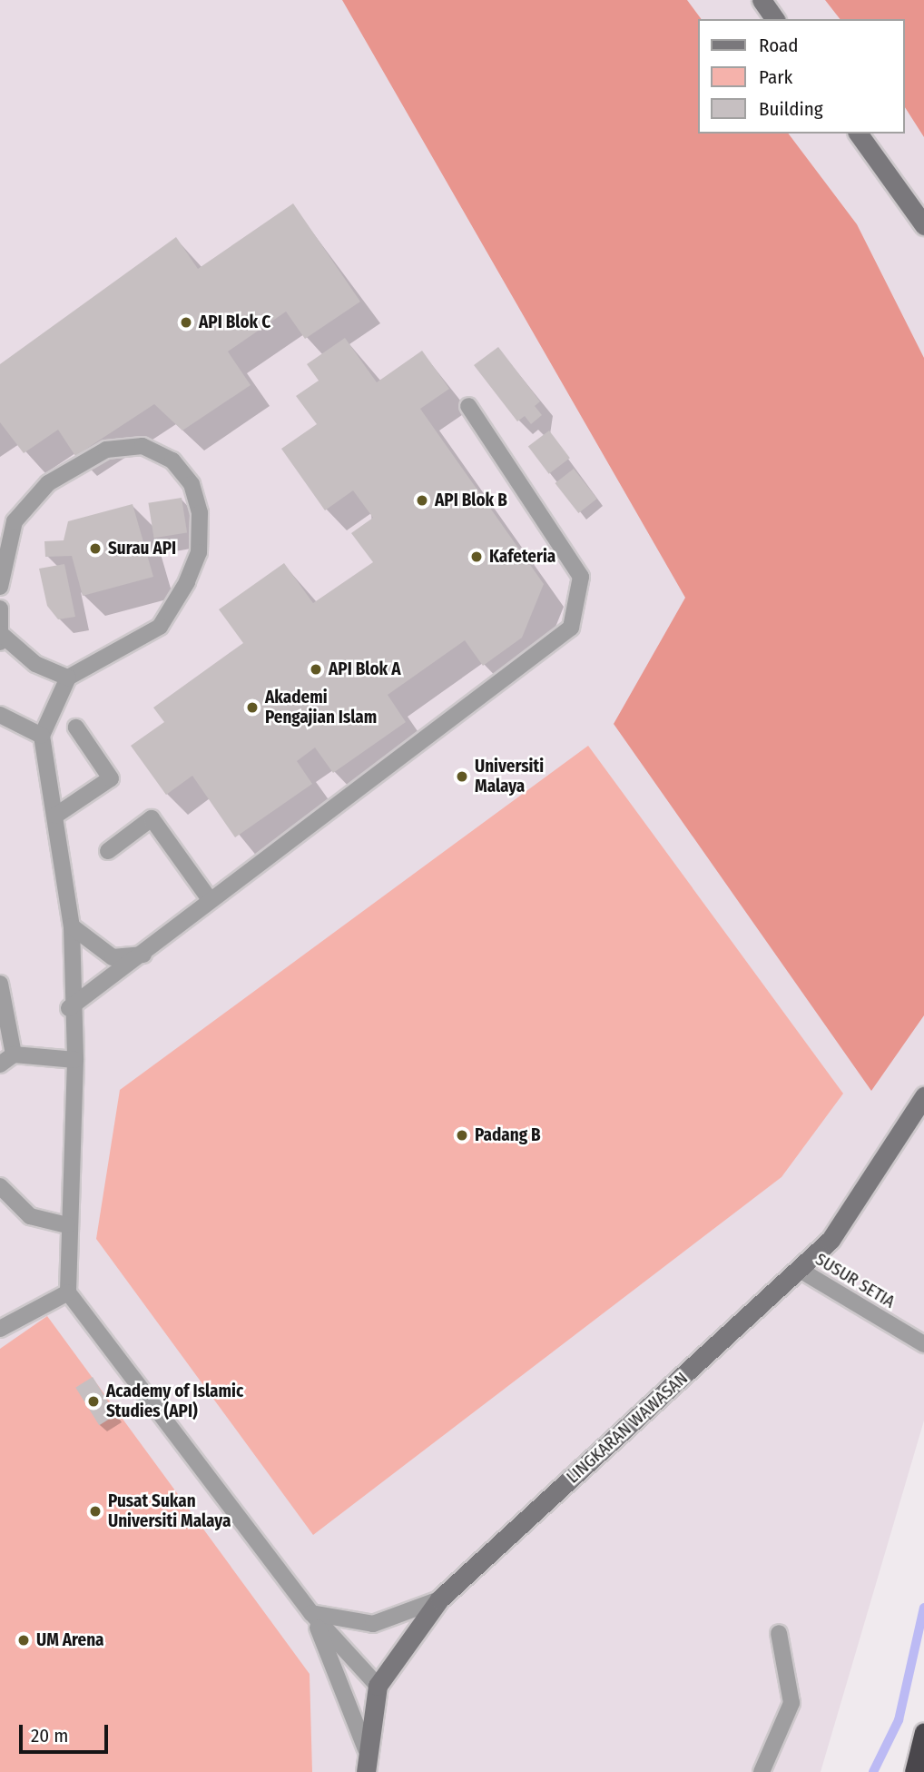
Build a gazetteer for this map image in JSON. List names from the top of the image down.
{
  "streets": {
    "street": ["LINGKARAN WAWASAN"],
    "lane": ["SUSUR SETIA"]
  },
  "crossings": [
    ["SUSUR SETIA", "LINGKARAN WAWASAN"]
  ],
  "places": [
    "API Blok C",
    "API Blok B",
    "Surau API",
    "Kafeteria",
    "API Blok A",
    "Akademi Pengajian Islam",
    "Universiti Malaya",
    "Padang B",
    "Academy of Islamic Studies (API)",
    "Pusat Sukan Universiti Malaya",
    "UM Arena"
  ],
  "legend": ["Road", "Park", "Building"],
  "scale_bar": "20 m"
}
